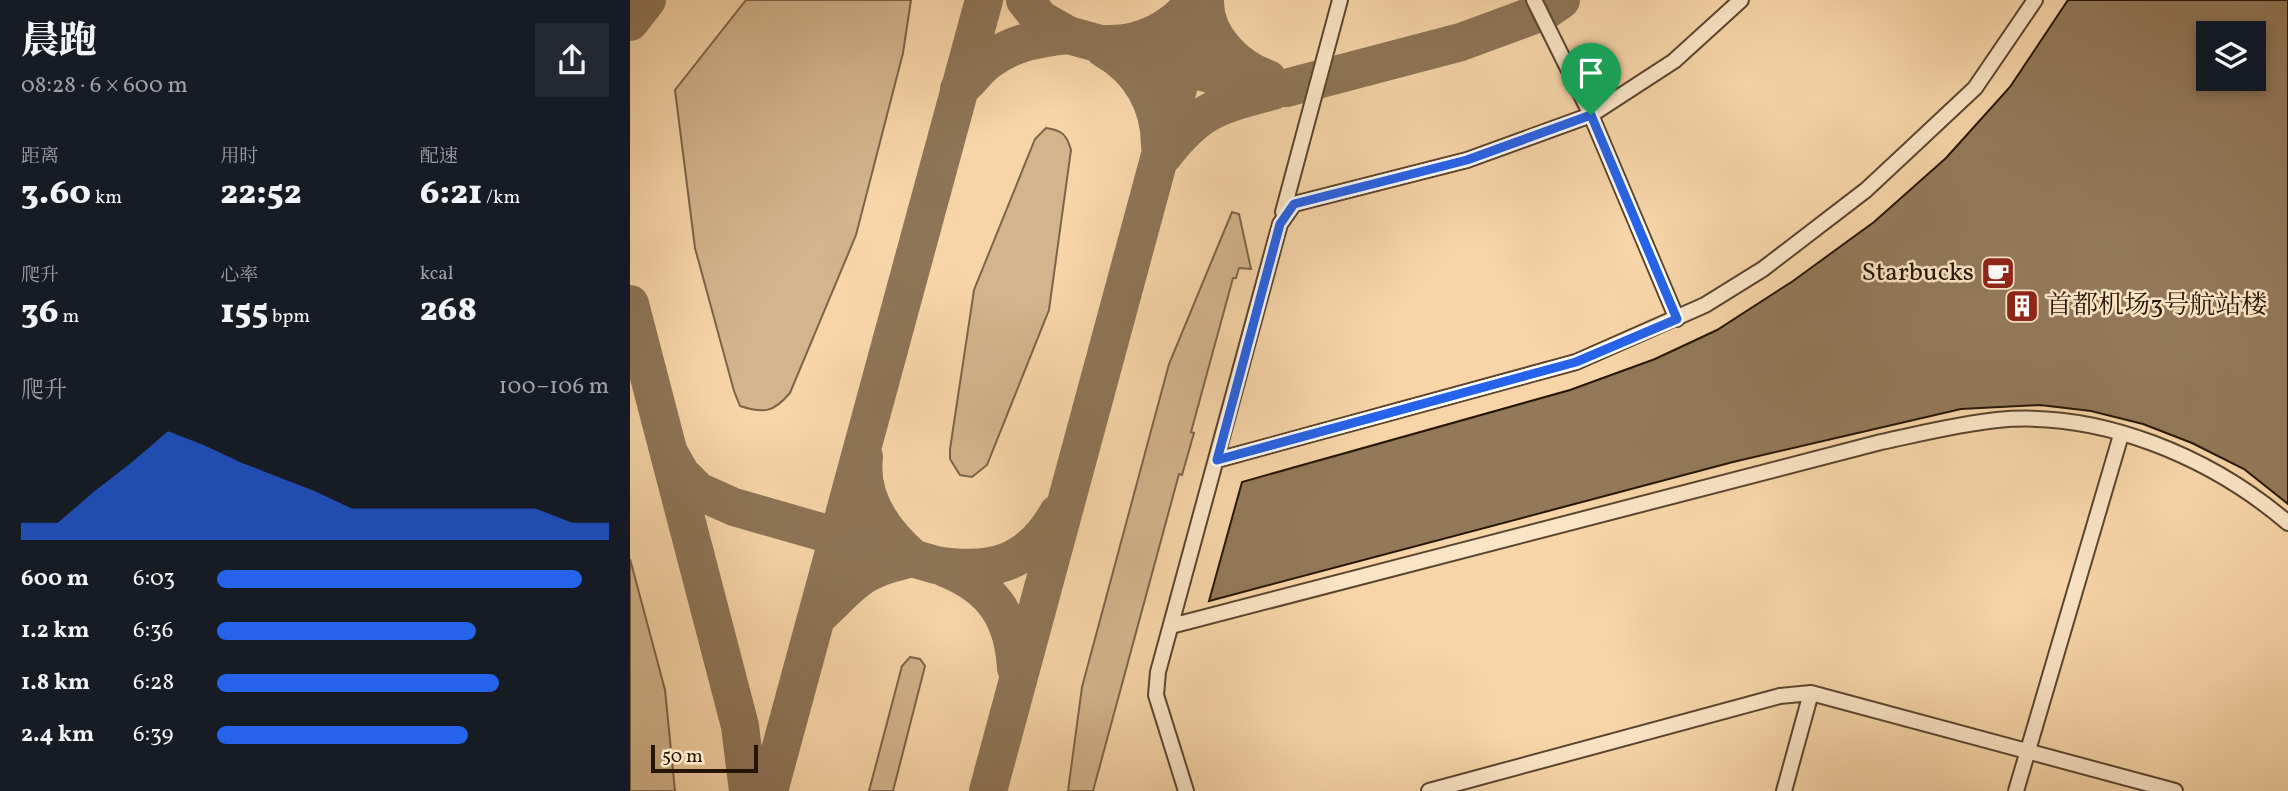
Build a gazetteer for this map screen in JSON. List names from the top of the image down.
{
  "places": {
    "cafe": ["Starbucks"],
    "building": ["首都机场3号航站楼"]
  },
  "scale_bar": "50 m",
  "page": {
    "heading": ["晨跑", "08:28 · 6 × 600 m"],
    "stats": [
      ["距离", "3.60 km"],
      ["用时", "22:52"],
      ["配速", "6:21 /km"],
      ["爬升", "36 m"],
      ["心率", "155 bpm"],
      ["kcal", "268"]
    ],
    "chart": ["爬升", "100–106 m"],
    "list": [
      {
        "name": "600 m",
        "note": "6:03"
      },
      {
        "name": "1.2 km",
        "note": "6:36"
      },
      {
        "name": "1.8 km",
        "note": "6:28"
      },
      {
        "name": "2.4 km",
        "note": "6:39"
      }
    ],
    "scale": "50 m"
  }
}
